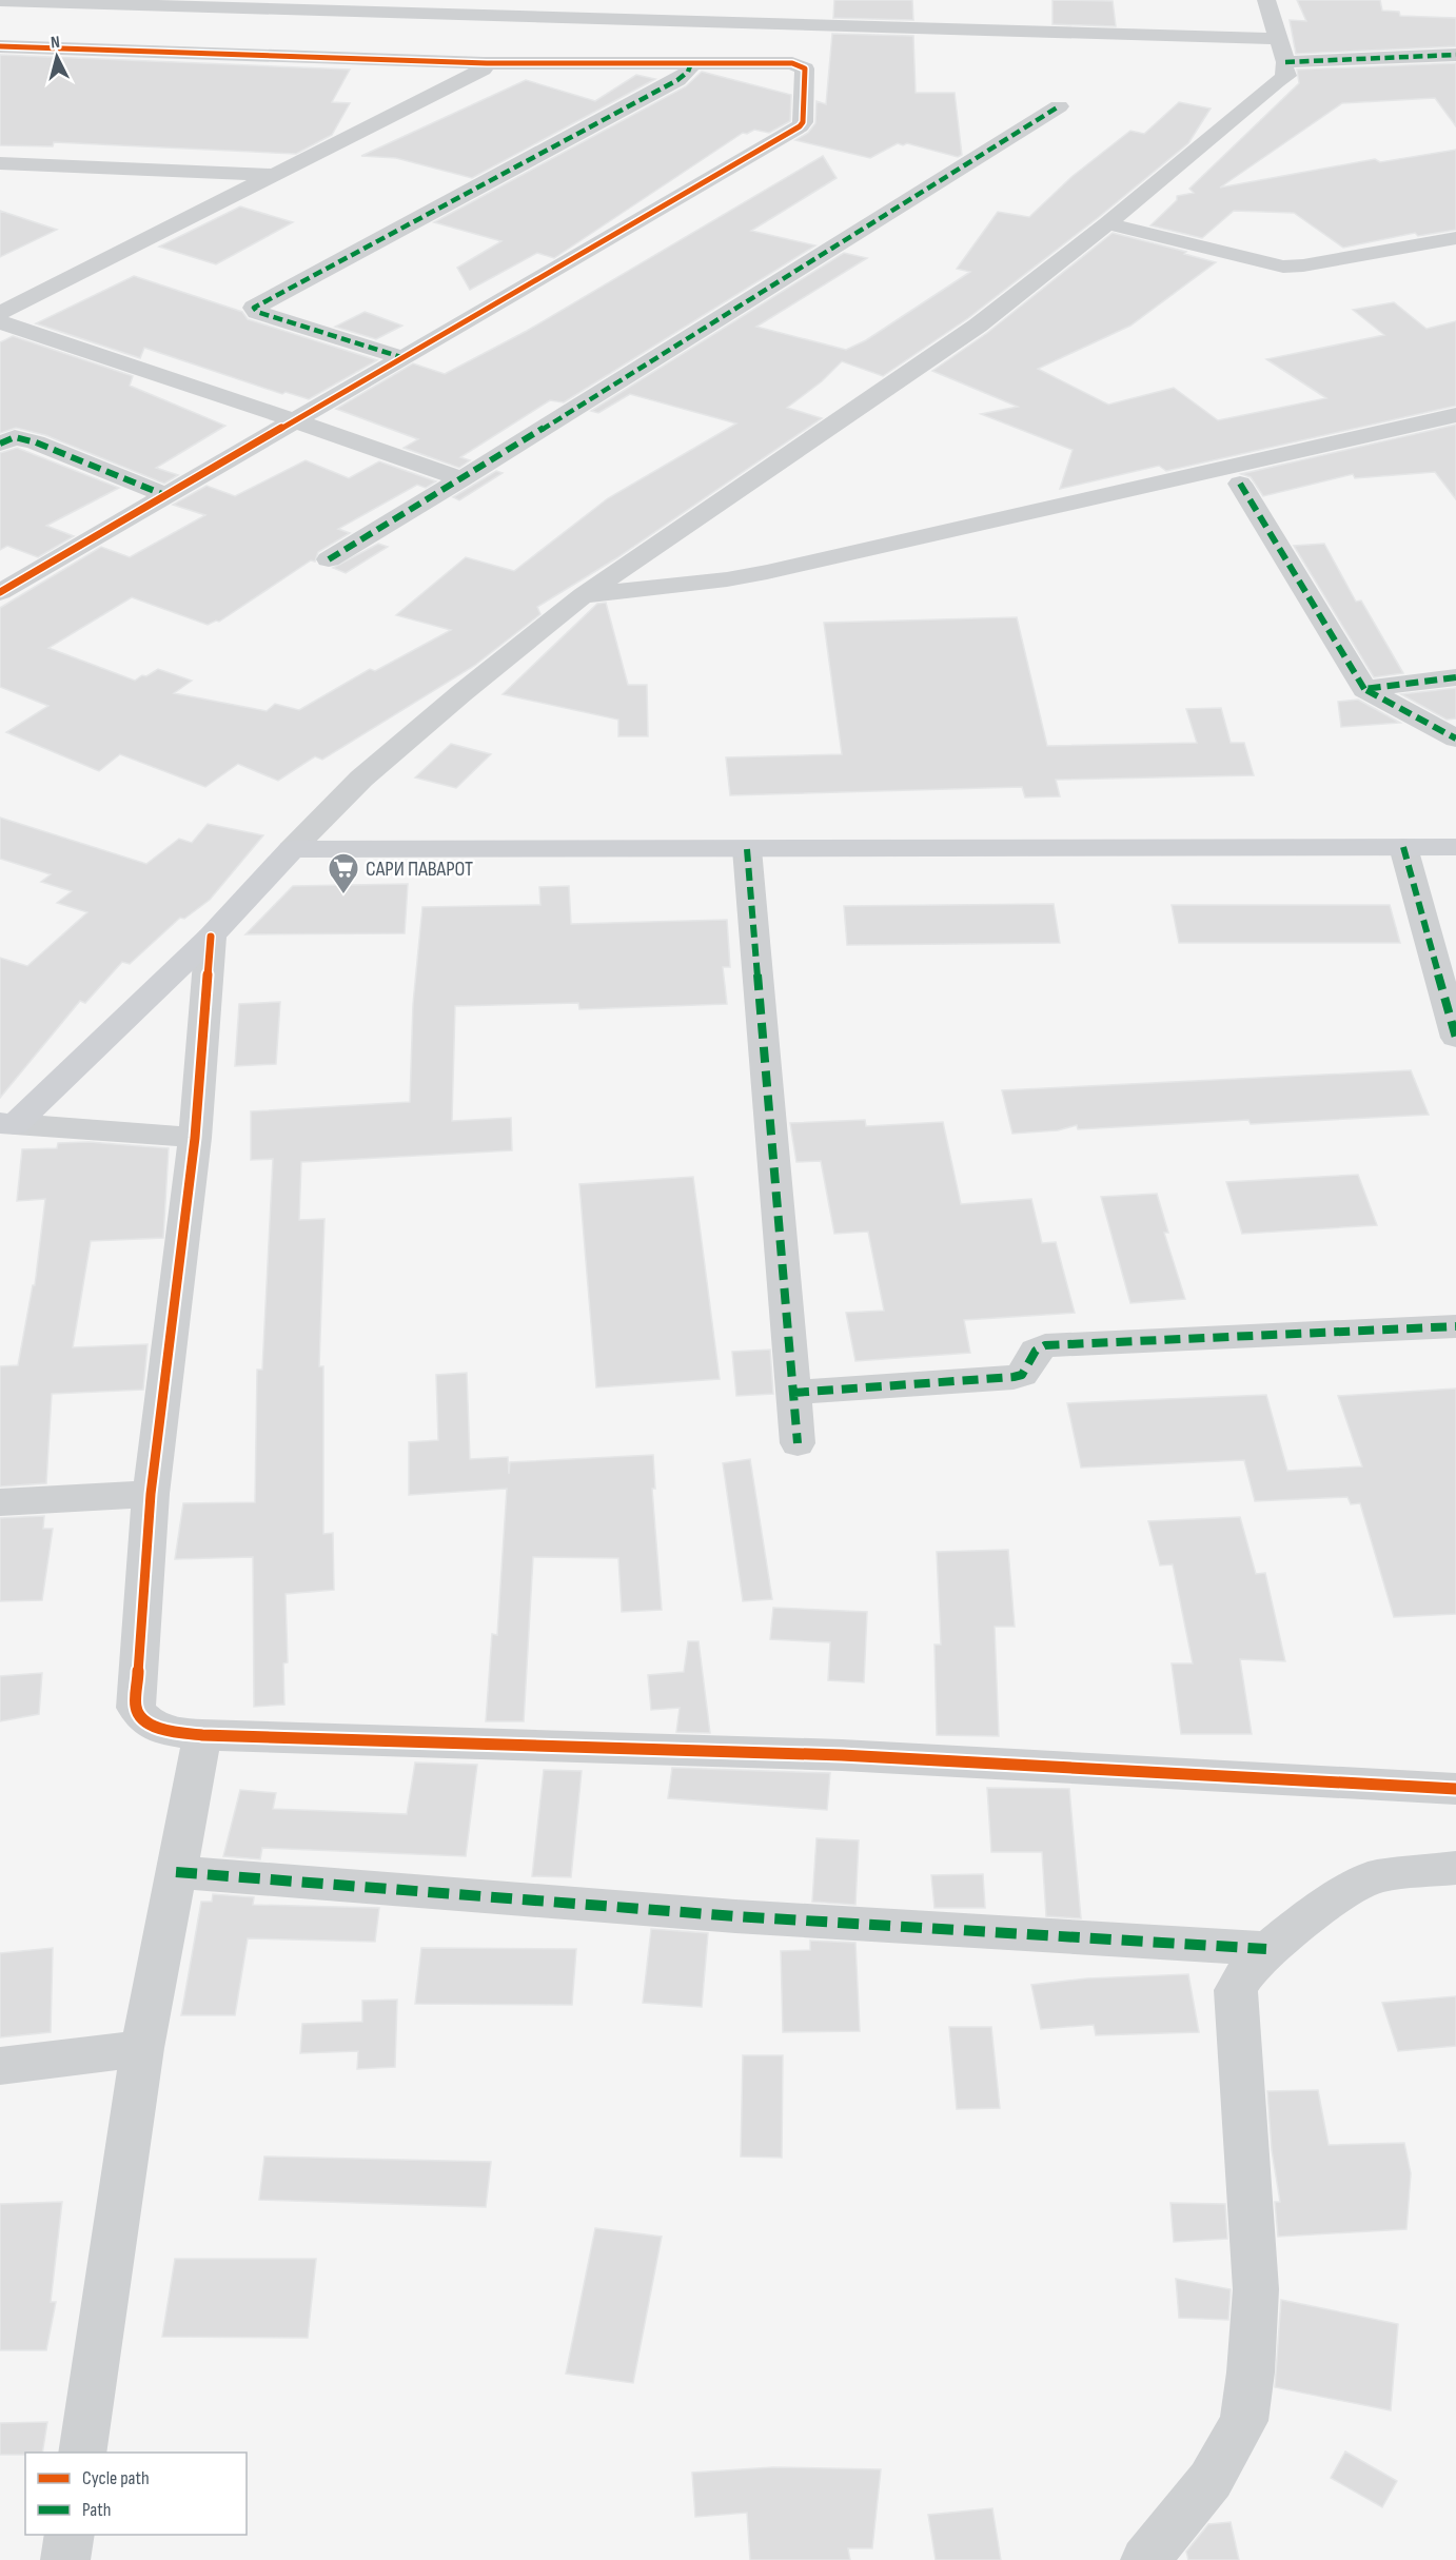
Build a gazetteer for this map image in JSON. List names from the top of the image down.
{
  "places": {
    "supermarket": ["САРИ ПАВАРОТ"]
  },
  "legend": ["Cycle path", "Path"],
  "north": "top"
}
